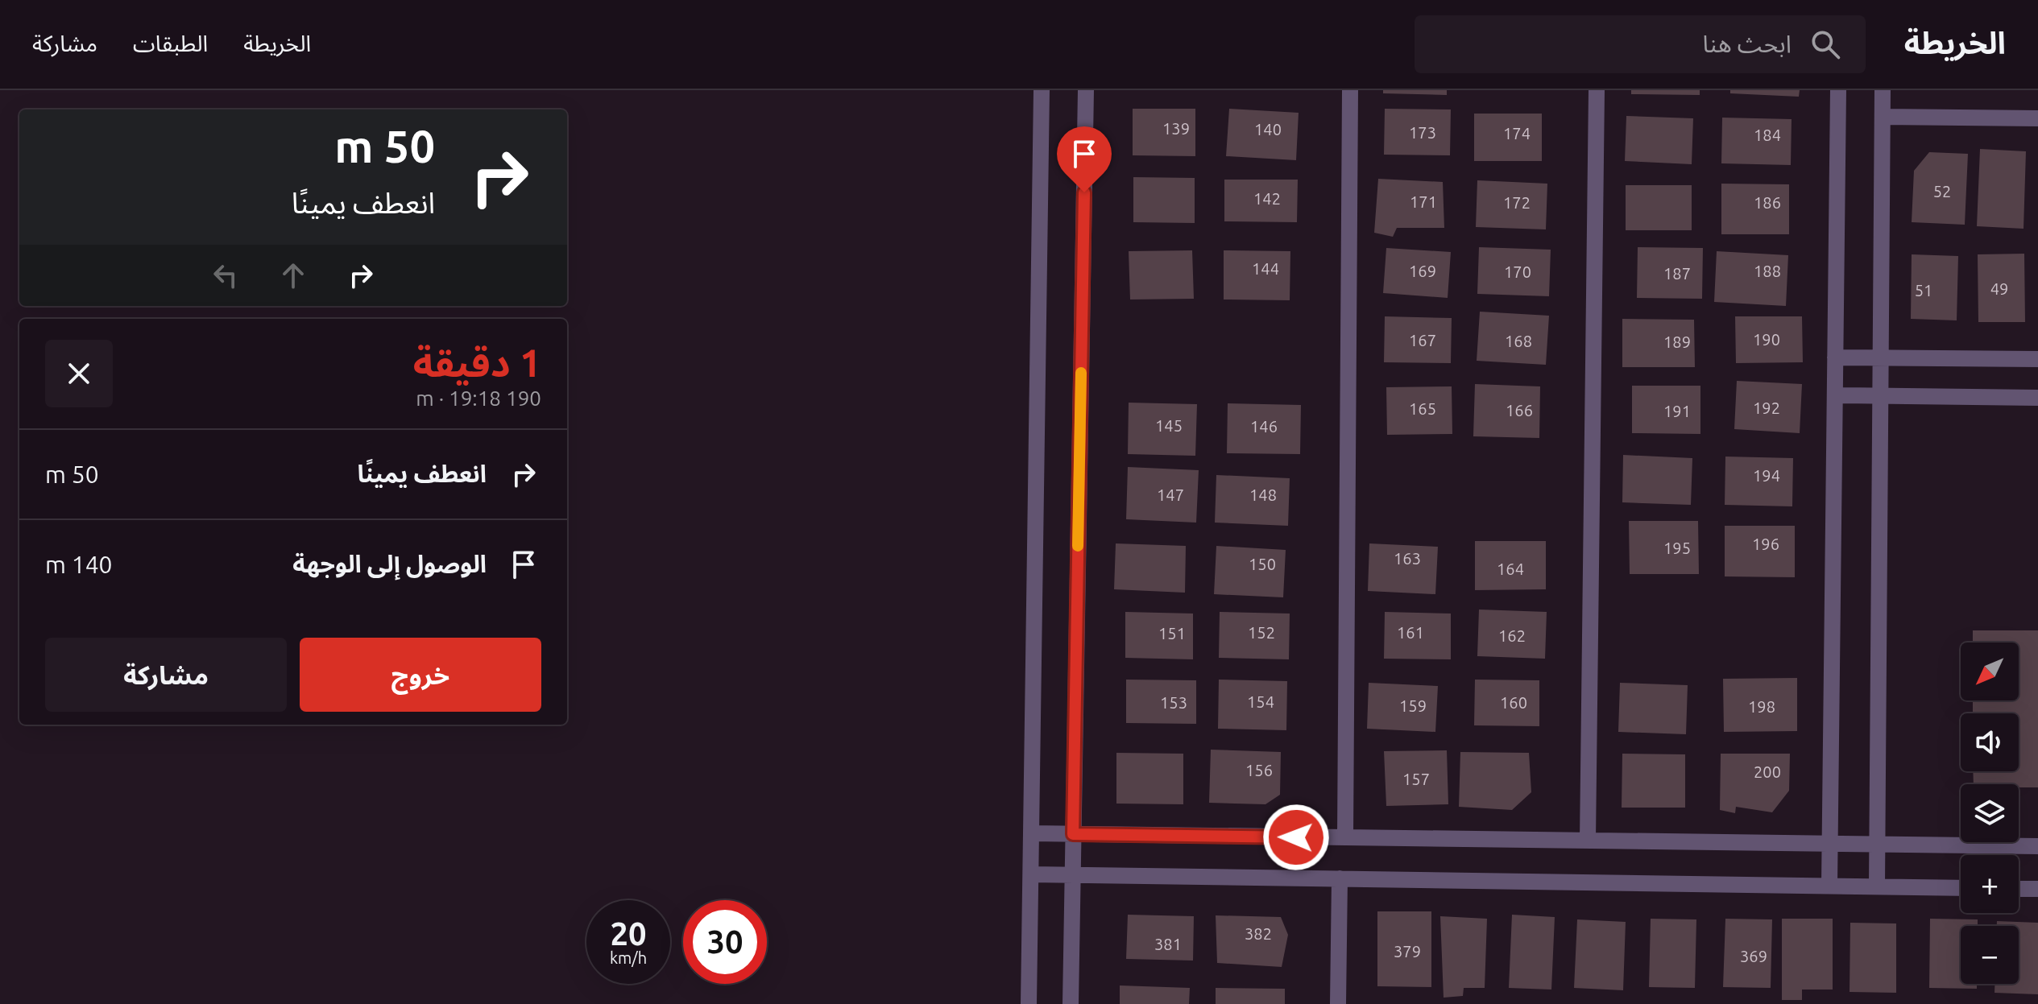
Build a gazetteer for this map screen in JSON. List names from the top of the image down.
{
  "house_numbers": [
    "139",
    "140",
    "173",
    "174",
    "184",
    "52",
    "142",
    "171",
    "172",
    "186",
    "144",
    "169",
    "188",
    "170",
    "187",
    "49",
    "51",
    "190",
    "167",
    "168",
    "189",
    "192",
    "165",
    "166",
    "191",
    "145",
    "146",
    "194",
    "147",
    "148",
    "196",
    "195",
    "163",
    "150",
    "164",
    "152",
    "161",
    "151",
    "162",
    "154",
    "153",
    "160",
    "159",
    "198",
    "156",
    "200",
    "157",
    "382",
    "381",
    "379",
    "369"
  ],
  "north": "bottom left",
  "page": {
    "header": "الخريطة",
    "search": "ابحث هنا",
    "nav": ["الخريطة", "الطبقات", "مشاركة"],
    "turn": ["50 m", "انعطف يمينًا"],
    "heading": ["1 دقيقة", "190 m · 19:18"],
    "list": [
      {
        "name": "انعطف يمينًا",
        "value": "50 m"
      },
      {
        "name": "الوصول إلى الوجهة",
        "value": "140 m"
      }
    ],
    "buttons": ["خروج", "مشاركة"],
    "map_buttons": ["+", "−"],
    "speed": "20 km/h",
    "limit": "30"
  }
}
